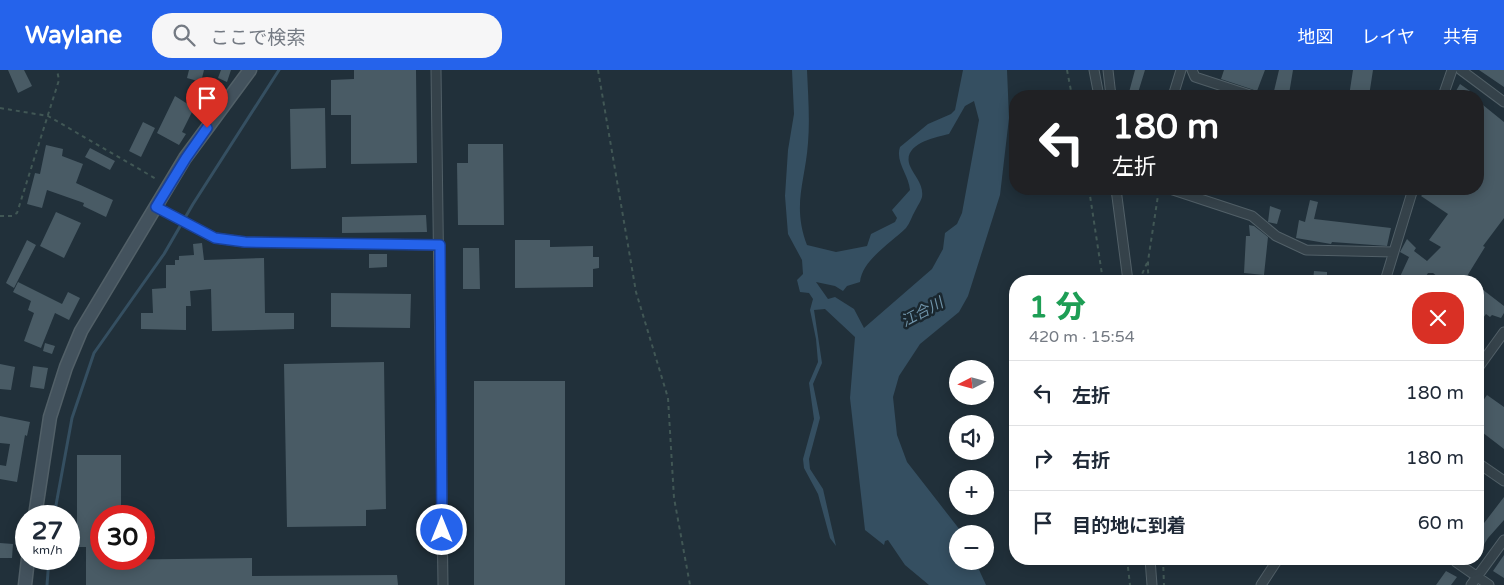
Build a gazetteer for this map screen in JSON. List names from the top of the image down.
{
  "water": ["江合川"],
  "north": "left",
  "page": {
    "header": "Waylane",
    "search": "ここで検索",
    "nav": ["地図", "レイヤ", "共有"],
    "turn": ["180 m", "左折"],
    "heading": ["1 分", "420 m · 15:54"],
    "map_buttons": ["+", "−"],
    "list": [
      {
        "name": "左折",
        "value": "180 m"
      },
      {
        "name": "右折",
        "value": "180 m"
      },
      {
        "name": "目的地に到着",
        "value": "60 m"
      }
    ],
    "speed": "27 km/h",
    "limit": "30"
  }
}
